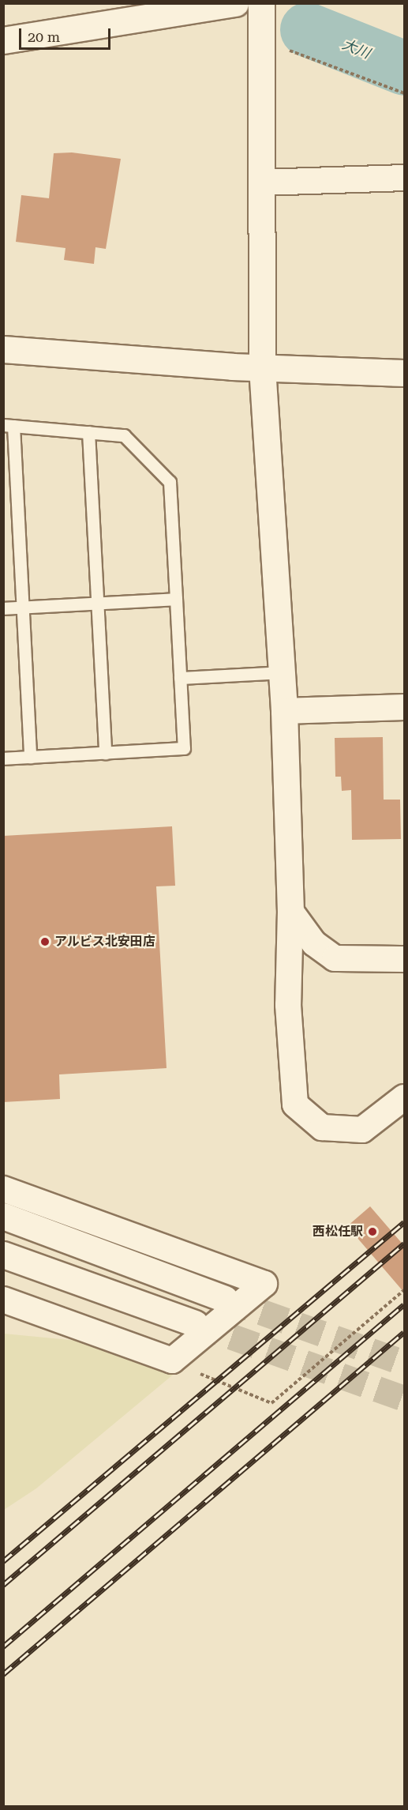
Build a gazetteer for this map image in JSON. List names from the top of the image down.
{
  "water": ["大川"],
  "places": ["アルビス北安田店", "西松任駅"],
  "scale_bar": "20 m"
}
